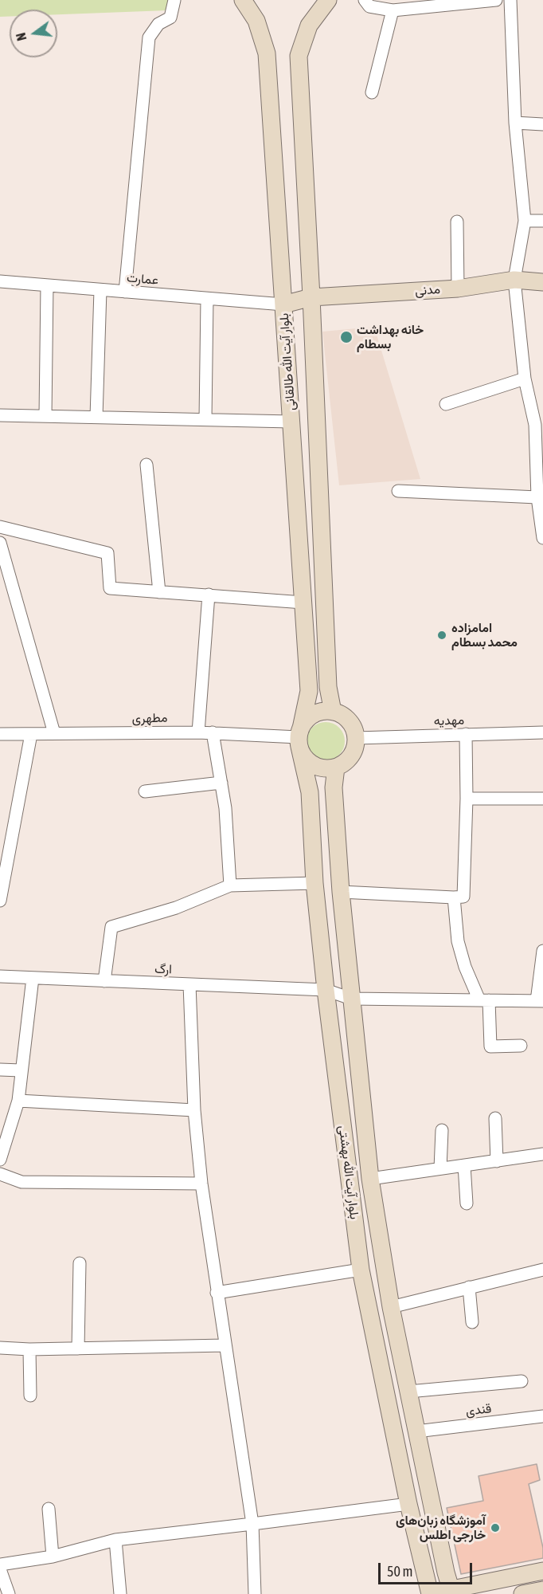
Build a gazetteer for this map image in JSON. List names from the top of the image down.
{
  "streets": {
    "street": [
      "عمارت",
      "مدنی",
      "بلوار آیت الله طالقانی",
      "مطهری",
      "مهدیه",
      "ارگ",
      "بلوار آیت الله بهشتی",
      "قندی"
    ]
  },
  "crossings": [
    ["عمارت", "مدنی"],
    ["عمارت", "بلوار آیت الله طالقانی"],
    ["مدنی", "بلوار آیت الله طالقانی"],
    ["بلوار آیت الله طالقانی", "مطهری"],
    ["بلوار آیت الله طالقانی", "مهدیه"],
    ["بلوار آیت الله طالقانی", "بلوار آیت الله بهشتی"],
    ["مطهری", "مهدیه"],
    ["مطهری", "بلوار آیت الله بهشتی"],
    ["مهدیه", "بلوار آیت الله بهشتی"],
    ["ارگ", "بلوار آیت الله بهشتی"],
    ["بلوار آیت الله بهشتی", "قندی"]
  ],
  "places": ["خانه بهداشت بسطام", "امامزاده محمد بسطام", "آموزشگاه زبان‌های خارجی اطلس"],
  "scale_bar": "50 m",
  "north": "left"
}
